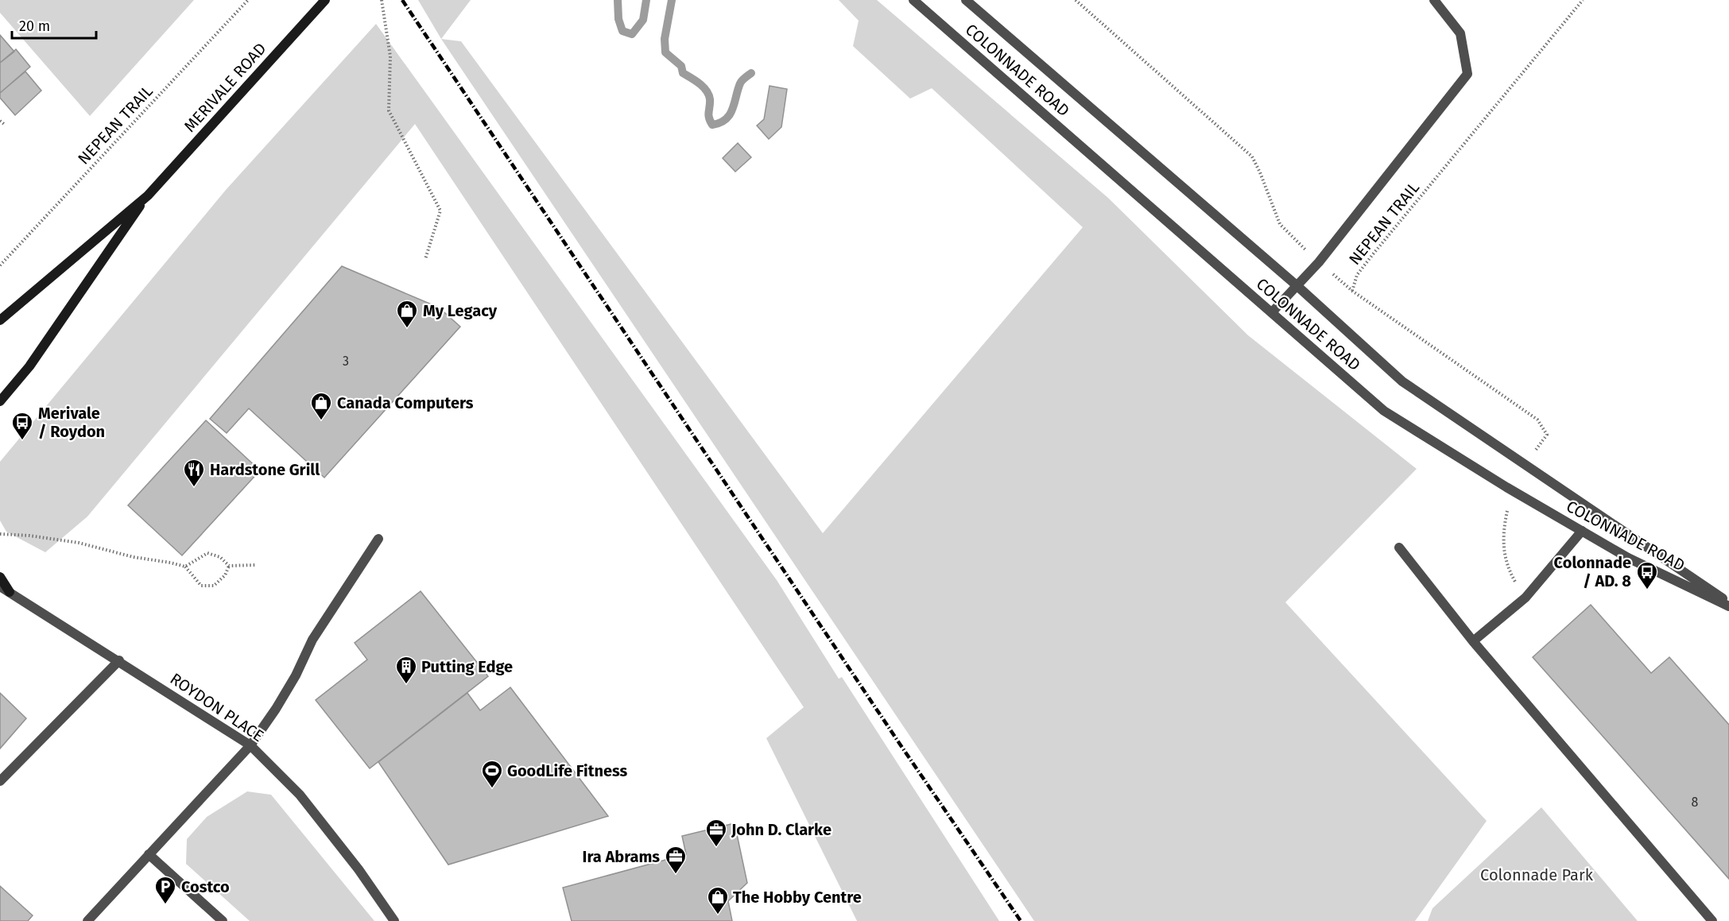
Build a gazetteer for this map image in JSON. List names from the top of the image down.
{
  "streets": {
    "main road": ["MERIVALE ROAD"],
    "street": ["COLONNADE ROAD", "ROYDON PLACE"],
    "path": ["NEPEAN TRAIL"]
  },
  "crossings": [
    ["COLONNADE ROAD", "NEPEAN TRAIL"]
  ],
  "parks": ["Colonnade Park"],
  "places": {
    "shop": ["My Legacy", "Canada Computers", "The Hobby Centre"],
    "bus stop": ["Merivale / Roydon", "Colonnade / AD. 8"],
    "restaurant": ["Hardstone Grill"],
    "building": ["Putting Edge"],
    "sports": ["GoodLife Fitness"],
    "office": ["John D. Clarke", "Ira Abrams"],
    "parking": ["Costco"]
  },
  "house_numbers": ["3", "8"],
  "scale_bar": "20 m"
}
